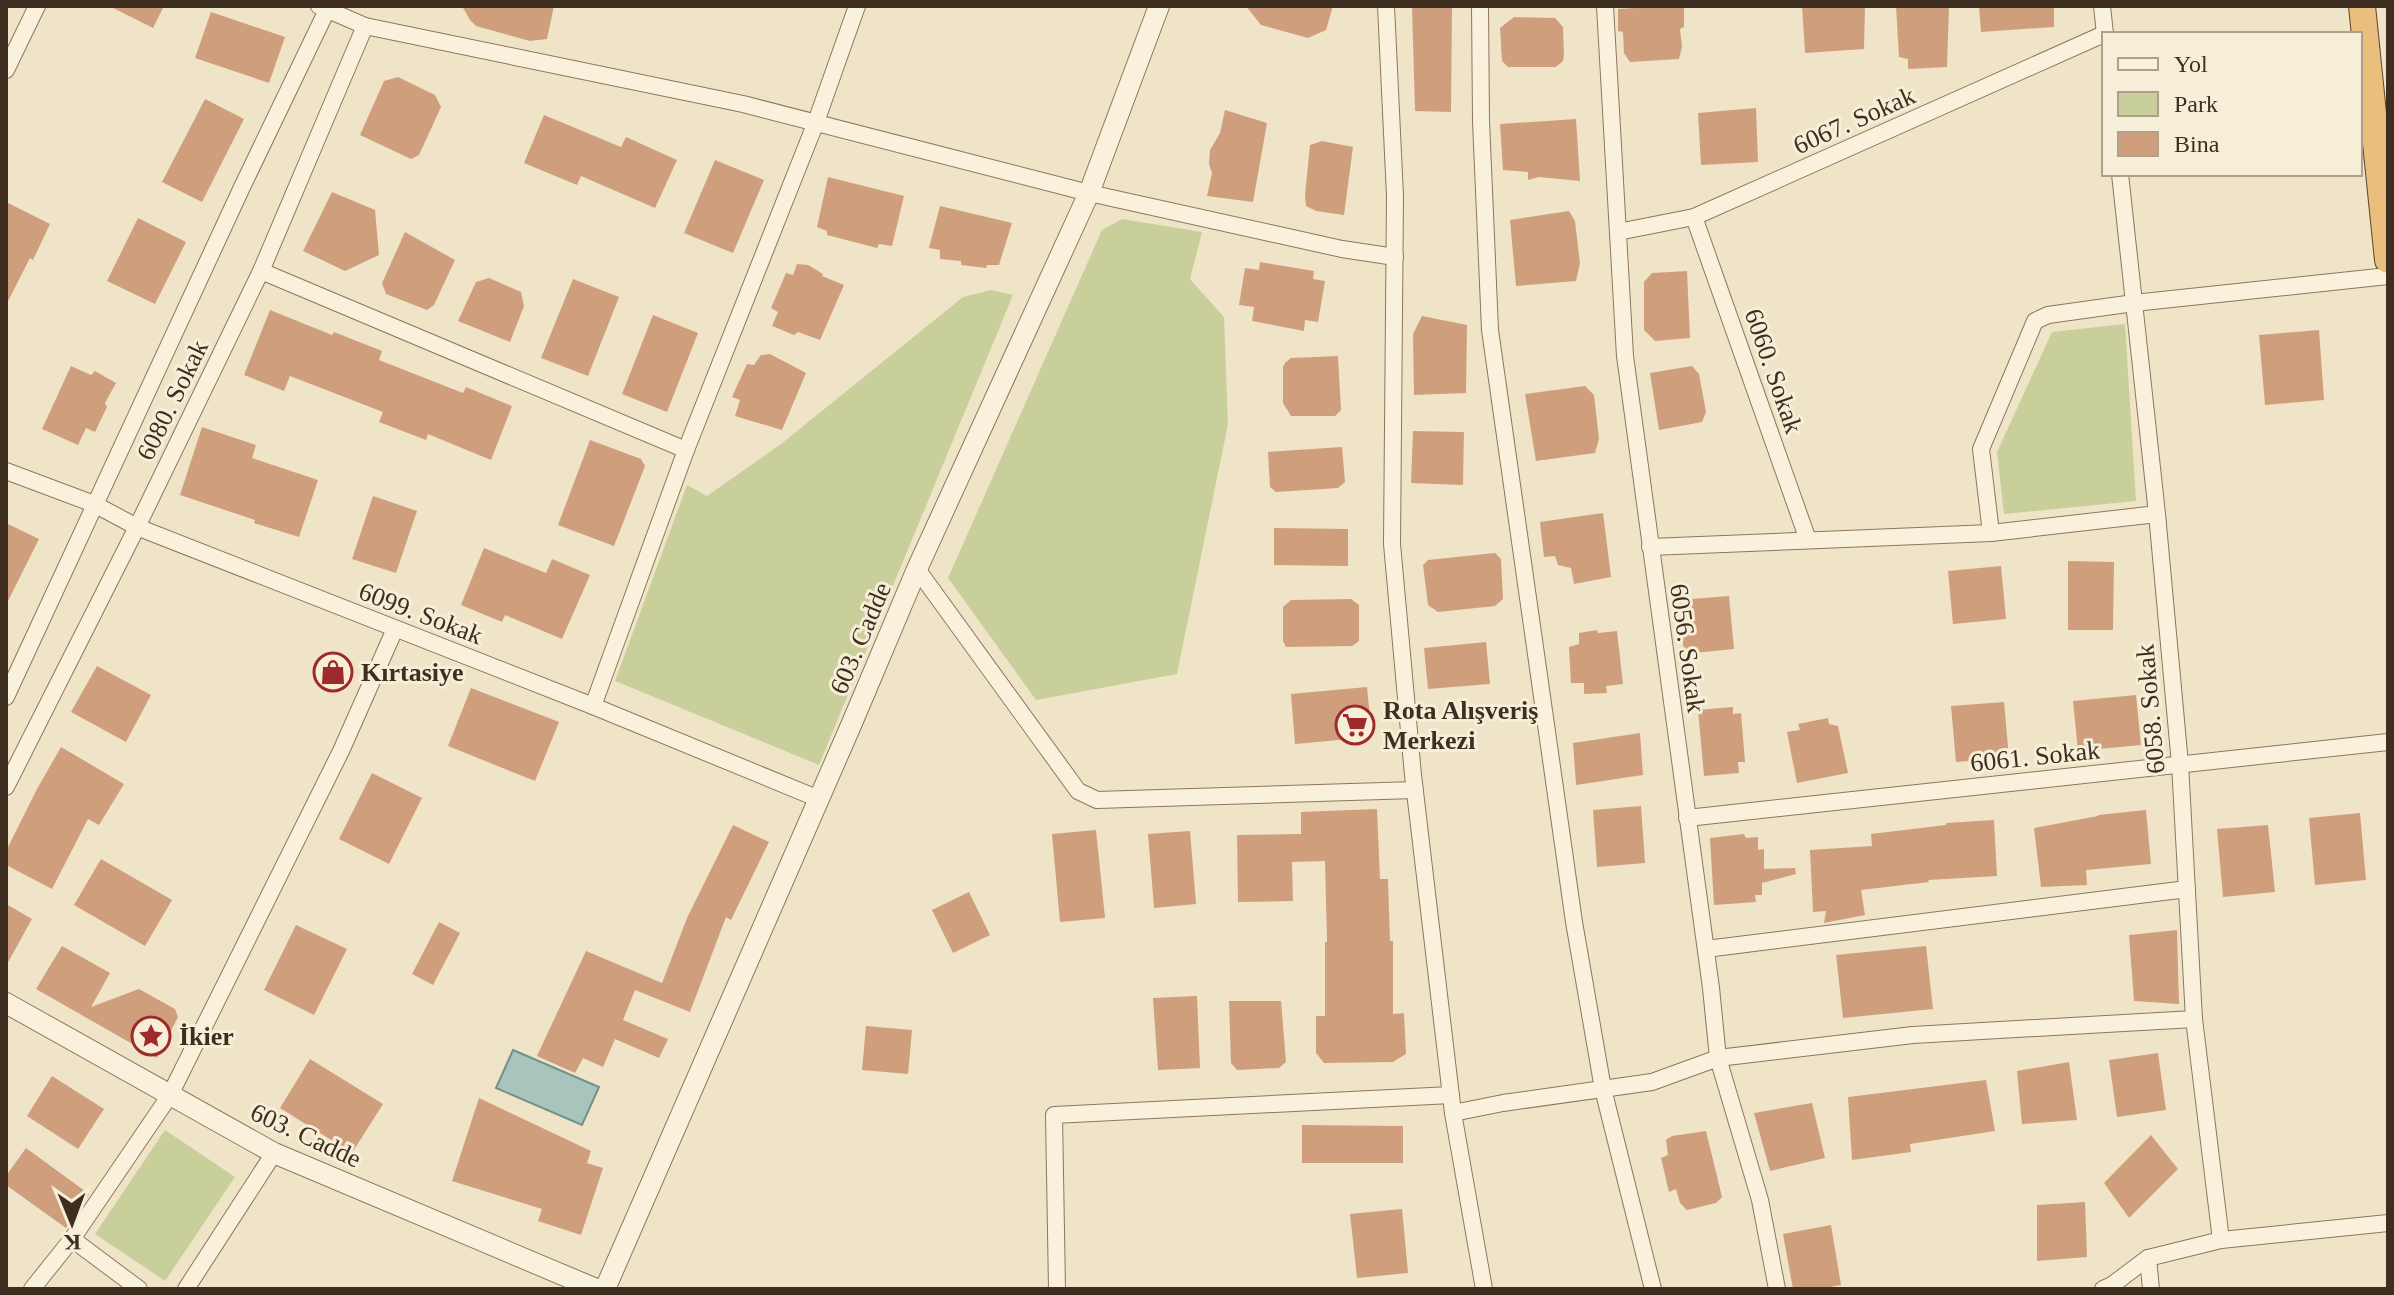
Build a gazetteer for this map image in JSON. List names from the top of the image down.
{
  "streets": {
    "street": [
      "6067. Sokak",
      "6060. Sokak",
      "6080. Sokak",
      "6099. Sokak",
      "603. Cadde",
      "6056. Sokak",
      "6058. Sokak",
      "6061. Sokak"
    ]
  },
  "crossings": [
    ["6067. Sokak", "6060. Sokak"],
    ["6067. Sokak", "6056. Sokak"],
    ["6080. Sokak", "6099. Sokak"],
    ["6099. Sokak", "603. Cadde"],
    ["6056. Sokak", "6061. Sokak"],
    ["6058. Sokak", "6061. Sokak"]
  ],
  "places": {
    "shop": ["Kırtasiye"],
    "supermarket": ["Rota Alışveriş Merkezi"],
    "place": ["İkier"]
  },
  "legend": ["Yol", "Park", "Bina"],
  "north": "bottom"
}
